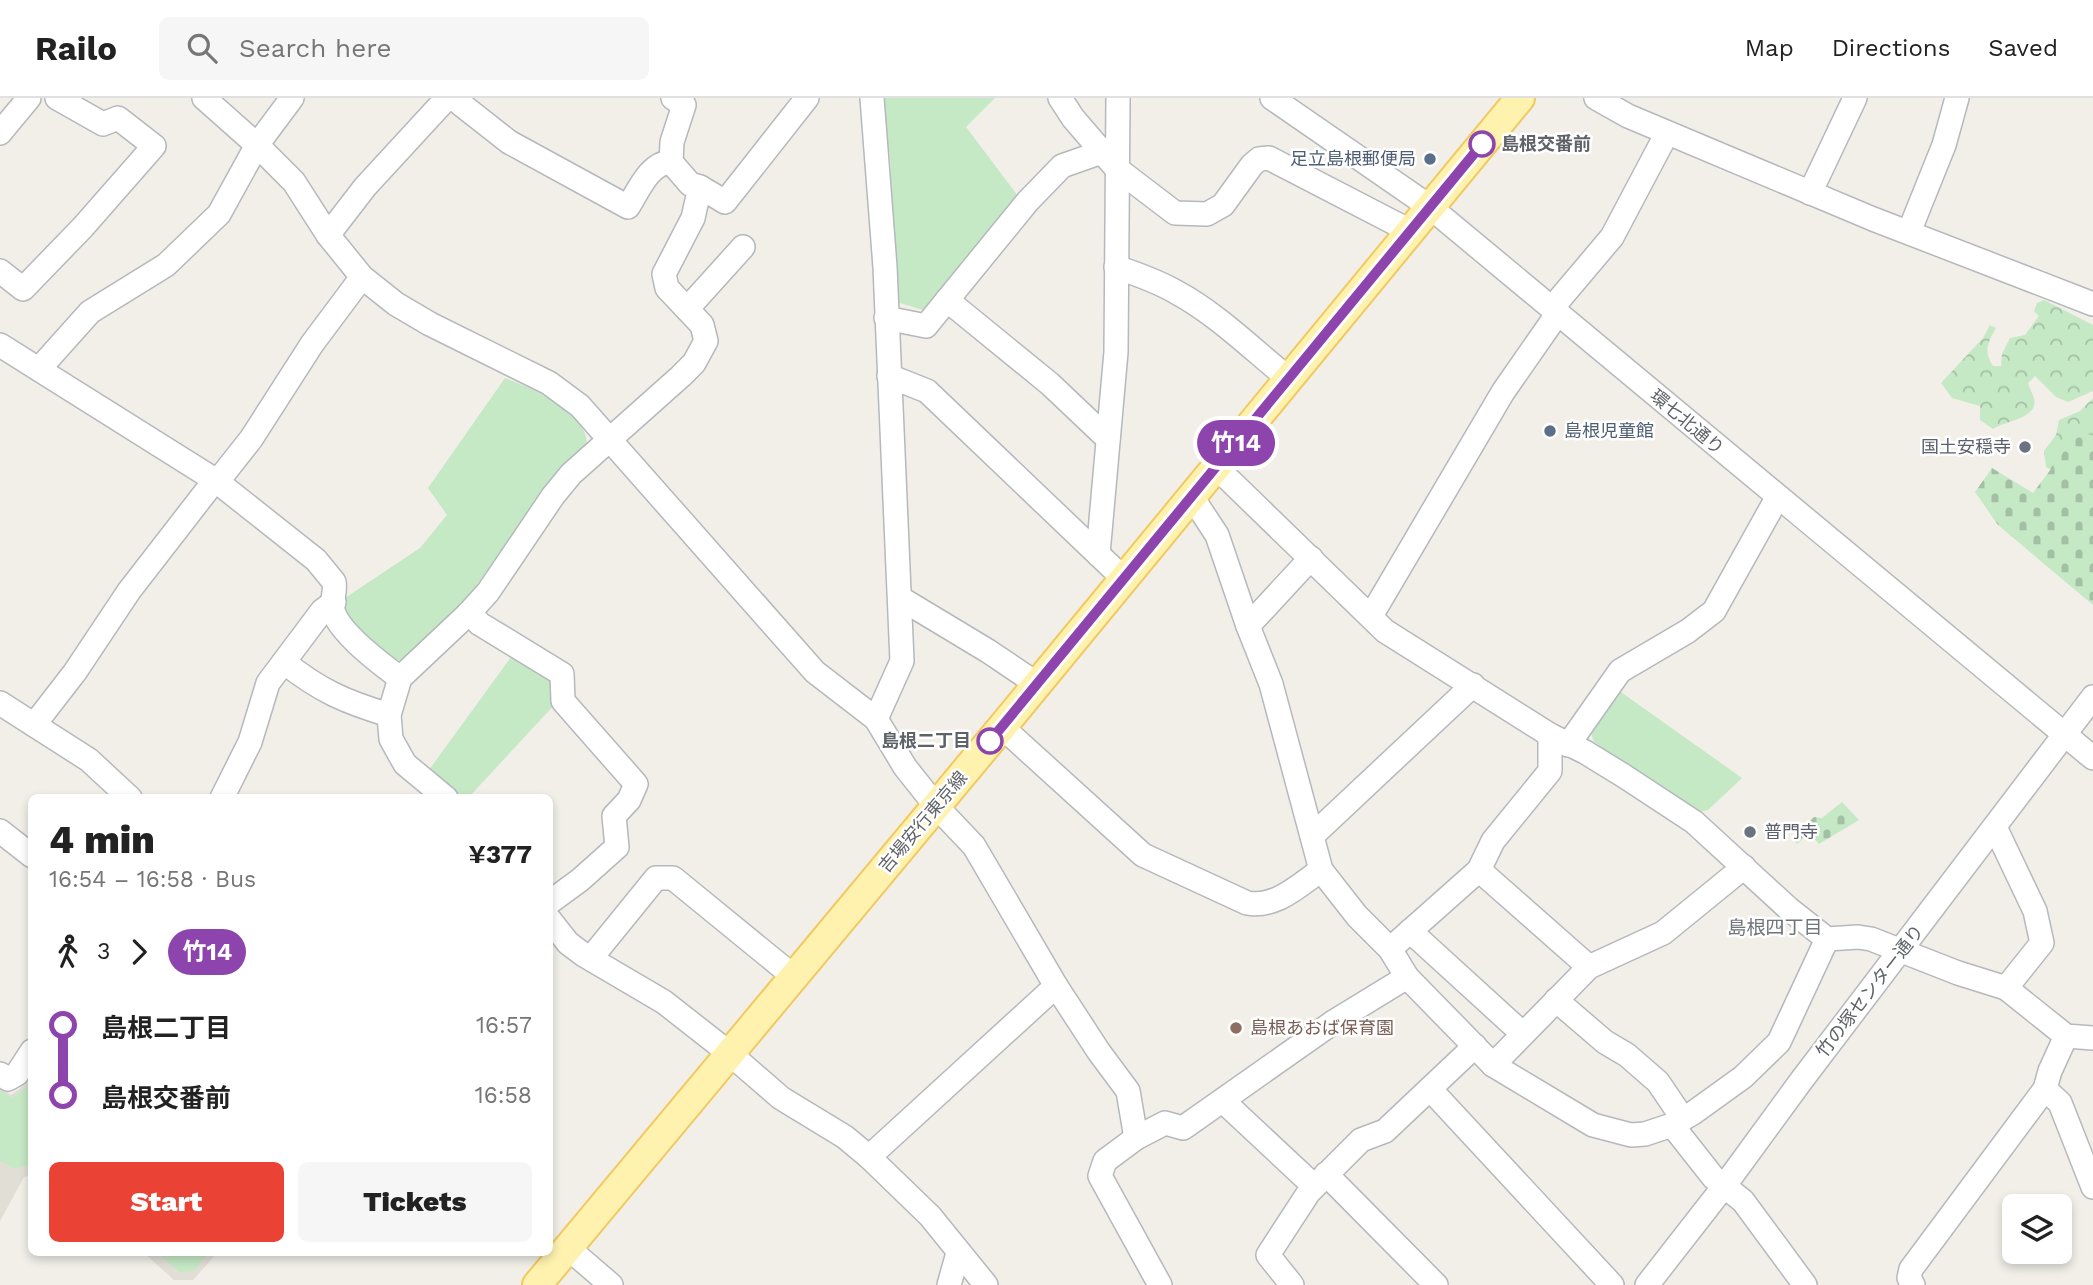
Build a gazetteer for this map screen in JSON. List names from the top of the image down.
{
  "streets": {
    "main road": ["吉場安行東京線"],
    "street": ["環七北通り", "竹の塚センター通り"]
  },
  "crossings": [
    ["環七北通り", "吉場安行東京線"],
    ["環七北通り", "竹の塚センター通り"]
  ],
  "districts": ["島根四丁目"],
  "places": [
    "島根交番前",
    "足立島根郵便局",
    "島根児童館",
    "国土安穏寺",
    "島根二丁目",
    "普門寺",
    "島根あおば保育園"
  ],
  "lines": ["bus line 竹14"],
  "page": {
    "header": "Railo",
    "search": "Search here",
    "nav": ["Map", "Directions", "Saved"],
    "on_map": "竹14",
    "heading": ["4 min", "16:54 – 16:58 · Bus", "¥377"],
    "legs": ["3", "竹14"],
    "list": [
      {
        "name": "島根二丁目",
        "value": "16:57"
      },
      {
        "name": "島根交番前",
        "value": "16:58"
      }
    ],
    "buttons": ["Start", "Tickets"]
  }
}
